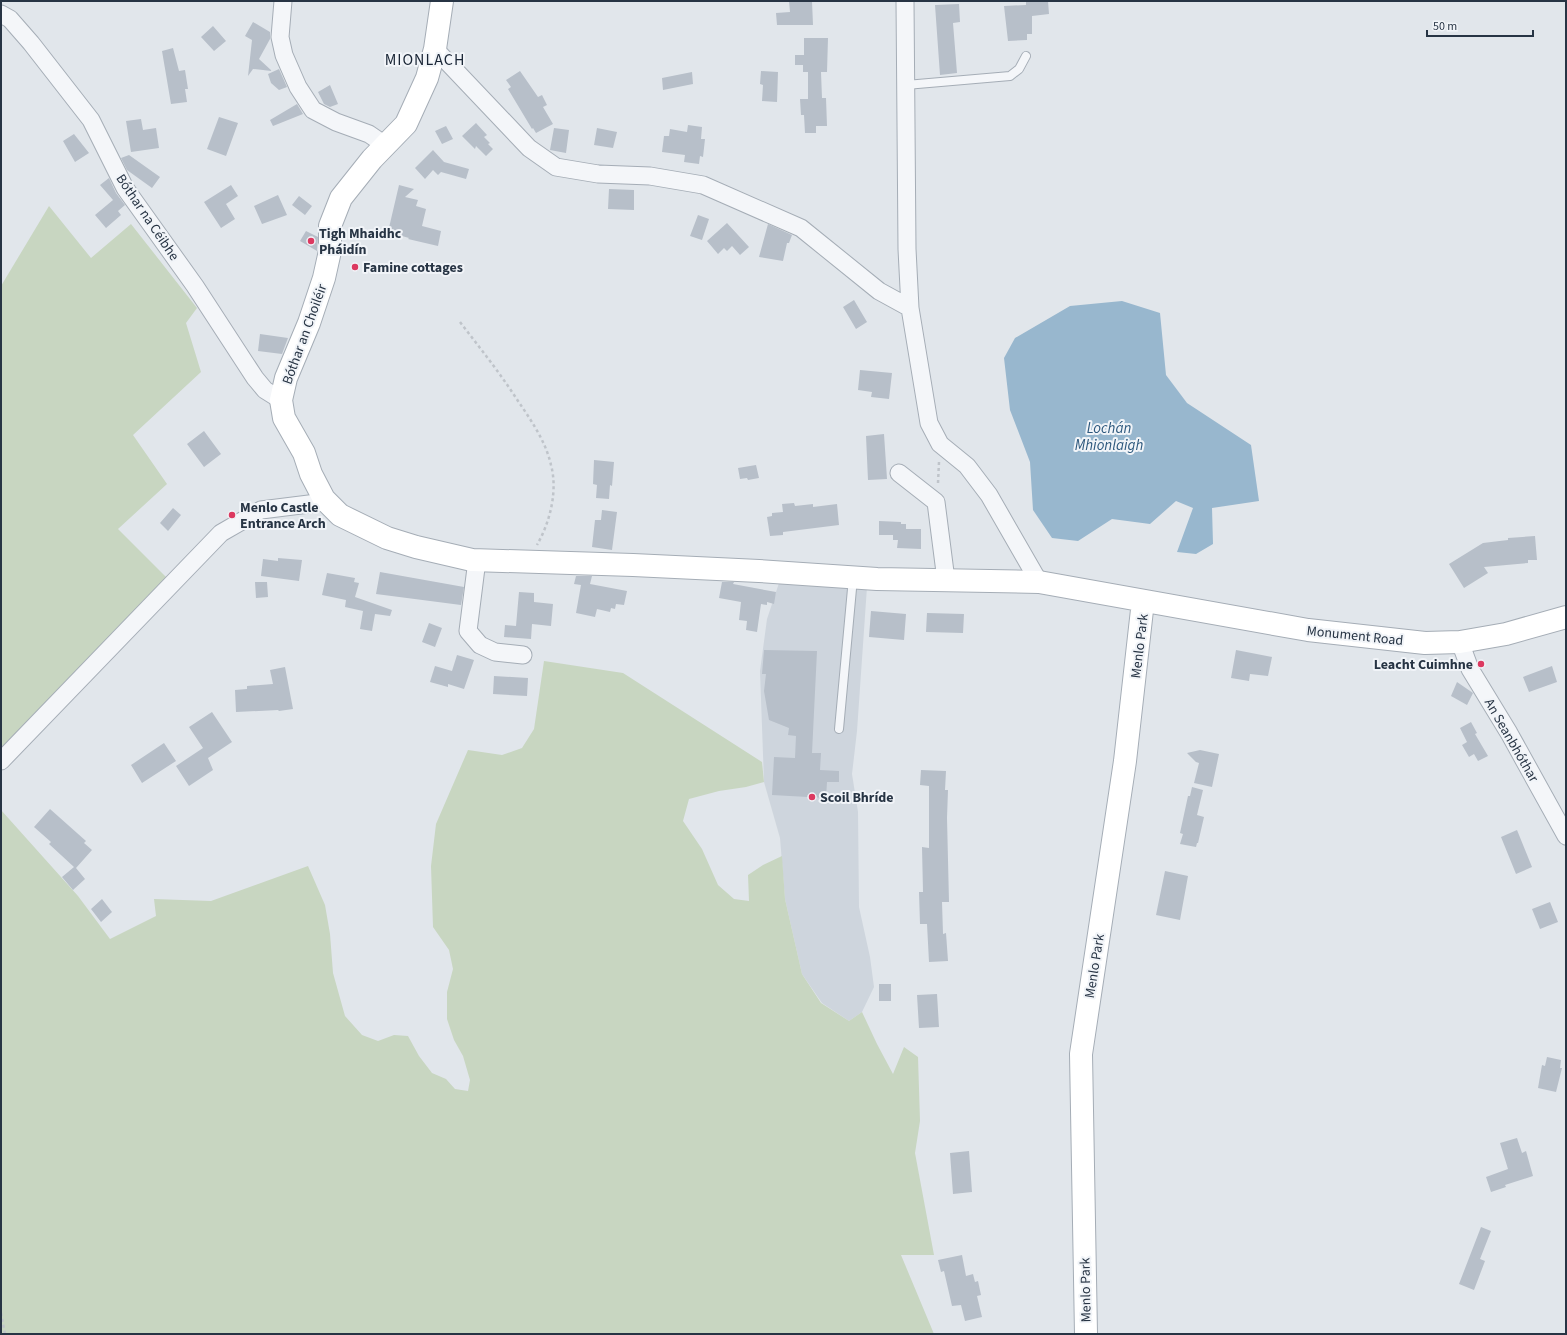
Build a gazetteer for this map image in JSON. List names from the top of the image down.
{
  "streets": {
    "street": [
      "Bóthar na Céibhe",
      "Bóthar an Choiléir",
      "Monument Road",
      "Menlo Park",
      "An Seanbhóthar"
    ]
  },
  "crossings": [
    ["Bóthar na Céibhe", "Bóthar an Choiléir"],
    ["Bóthar an Choiléir", "Monument Road"],
    ["Monument Road", "Menlo Park"],
    ["Monument Road", "An Seanbhóthar"]
  ],
  "districts": ["MIONLACH"],
  "water": ["Lochán Mhionlaigh"],
  "places": [
    "Tigh Mhaidhc Pháidín",
    "Famine cottages",
    "Menlo Castle Entrance Arch",
    "Leacht Cuimhne",
    "Scoil Bhríde"
  ],
  "scale_bar": "50 m"
}
